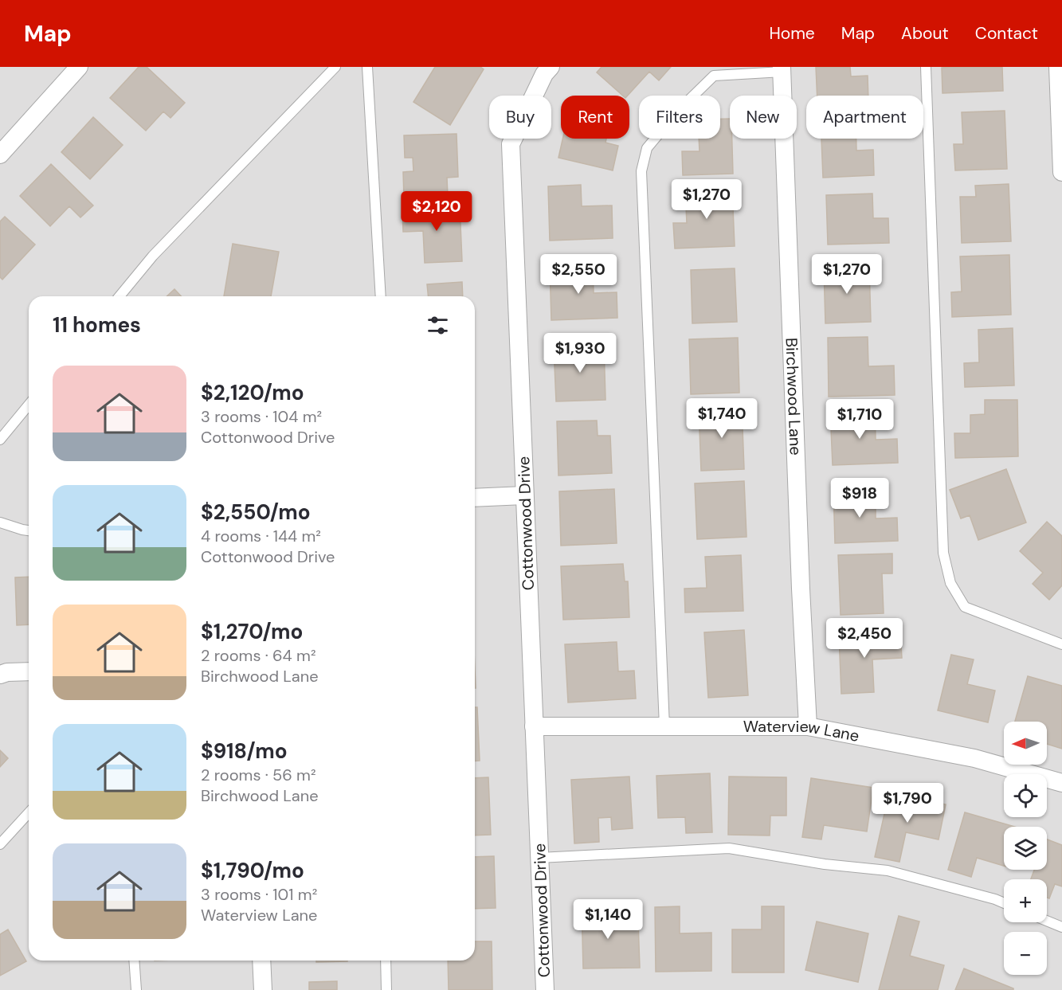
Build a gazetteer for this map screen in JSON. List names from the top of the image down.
{
  "streets": {
    "street": ["Birchwood Lane", "Cottonwood Drive", "Waterview Lane"]
  },
  "crossings": [
    ["Birchwood Lane", "Waterview Lane"],
    ["Cottonwood Drive", "Waterview Lane"]
  ],
  "north": "left",
  "page": {
    "header": "Map",
    "nav": [
      "Home",
      "Map",
      "About",
      "Contact"
    ],
    "chip": [
      "Buy",
      "Rent",
      "Filters",
      "New",
      "Apartment"
    ],
    "price": [
      "$1,270",
      "$2,120",
      "$2,550",
      "$1,270",
      "$1,930",
      "$1,740",
      "$1,710",
      "$918",
      "$2,450",
      "$1,790",
      "$1,140"
    ],
    "heading": "11 homes",
    "list": [
      {
        "name": "$2,120/mo",
        "note": "3 rooms · 104 m² · Cottonwood Drive"
      },
      {
        "name": "$2,550/mo",
        "note": "4 rooms · 144 m² · Cottonwood Drive"
      },
      {
        "name": "$1,270/mo",
        "note": "2 rooms · 64 m² · Birchwood Lane"
      },
      {
        "name": "$918/mo",
        "note": "2 rooms · 56 m² · Birchwood Lane"
      },
      {
        "name": "$1,790/mo",
        "note": "3 rooms · 101 m² · Waterview Lane"
      }
    ],
    "map_buttons": ["+", "−"]
  }
}
